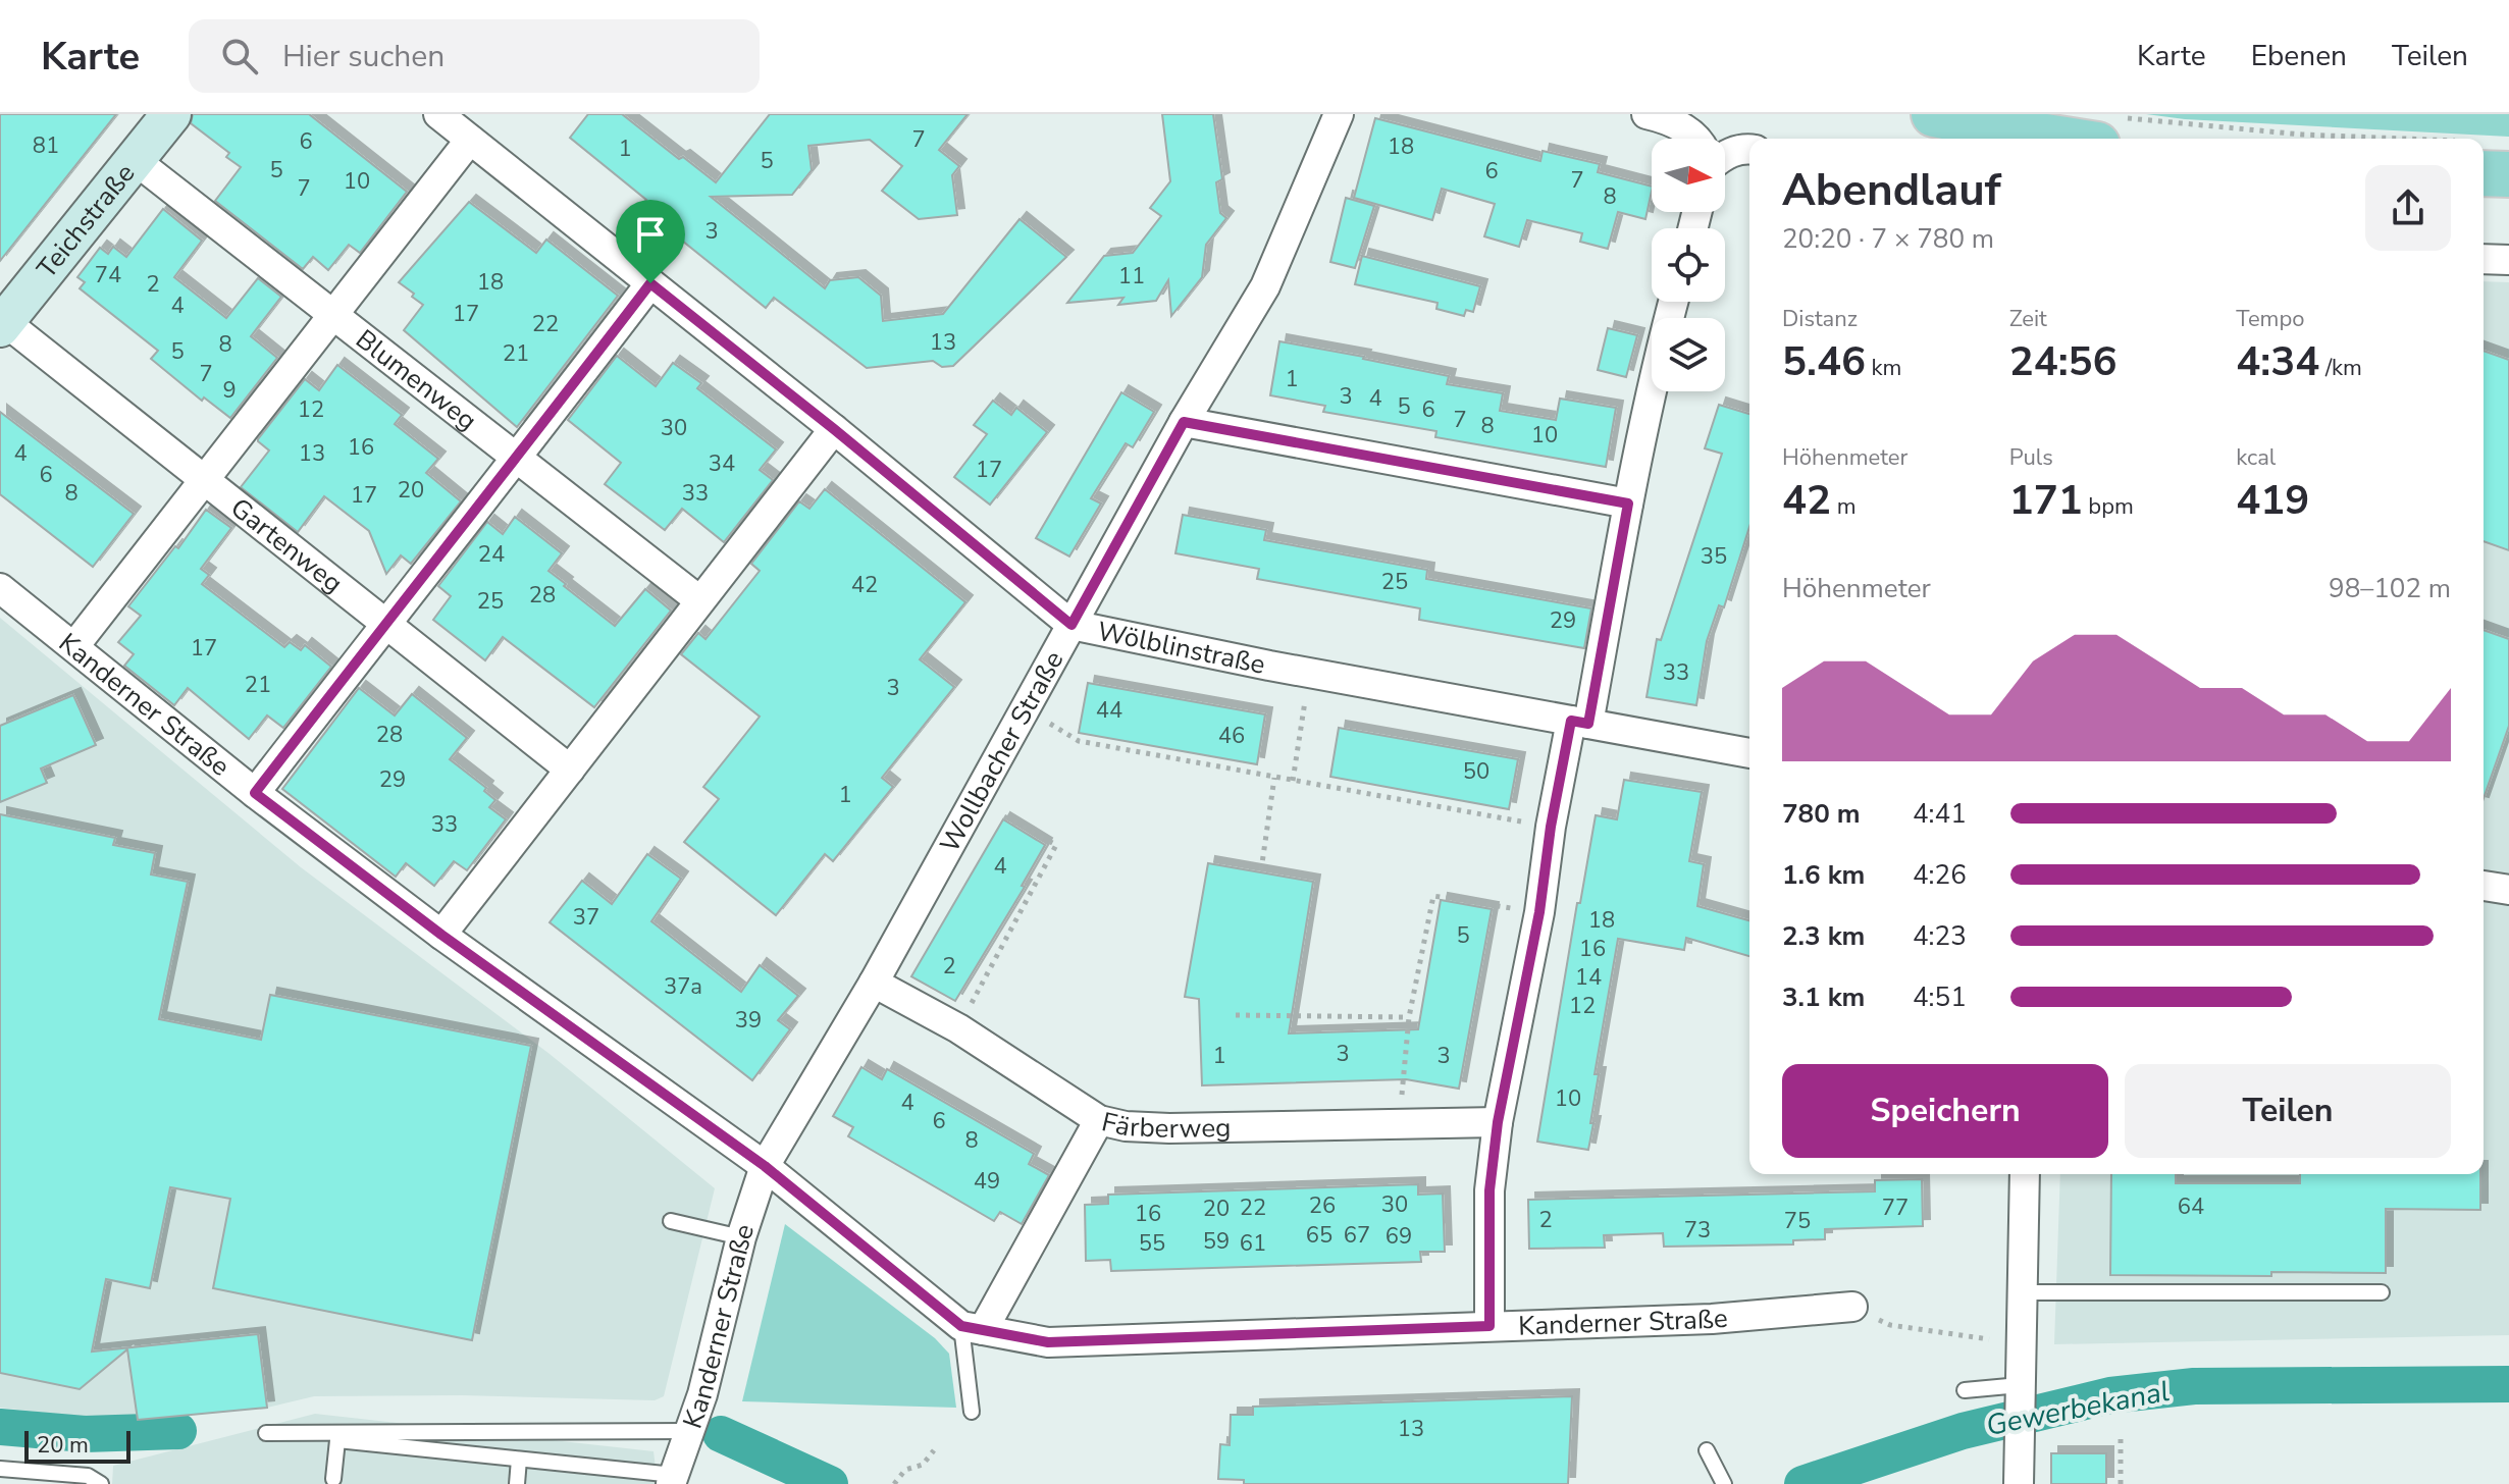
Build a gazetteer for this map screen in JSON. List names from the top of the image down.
{
  "streets": {
    "street": [
      "Teichstraße",
      "Blumenweg",
      "Gartenweg",
      "Wölblinstraße",
      "Kanderner Straße",
      "Wollbacher Straße",
      "Färberweg"
    ]
  },
  "crossings": [
    ["Teichstraße", "Blumenweg"],
    ["Teichstraße", "Gartenweg"],
    ["Wölblinstraße", "Wollbacher Straße"],
    ["Kanderner Straße", "Wollbacher Straße"],
    ["Wollbacher Straße", "Färberweg"]
  ],
  "water": ["Gewerbekanal"],
  "house_numbers": [
    "7",
    "6",
    "81",
    "18",
    "1",
    "5",
    "5",
    "6",
    "7",
    "10",
    "7",
    "8",
    "3",
    "74",
    "11",
    "18",
    "2",
    "4",
    "17",
    "22",
    "13",
    "8",
    "5",
    "21",
    "7",
    "1",
    "9",
    "3",
    "4",
    "5",
    "12",
    "6",
    "7",
    "8",
    "30",
    "10",
    "16",
    "4",
    "13",
    "34",
    "17",
    "6",
    "20",
    "8",
    "33",
    "17",
    "24",
    "35",
    "25",
    "42",
    "28",
    "25",
    "29",
    "17",
    "33",
    "21",
    "3",
    "44",
    "28",
    "46",
    "50",
    "29",
    "1",
    "33",
    "4",
    "37",
    "18",
    "5",
    "16",
    "2",
    "14",
    "37a",
    "12",
    "39",
    "3",
    "1",
    "3",
    "10",
    "4",
    "6",
    "8",
    "49",
    "30",
    "26",
    "64",
    "22",
    "77",
    "20",
    "16",
    "2",
    "75",
    "73",
    "65",
    "67",
    "69",
    "59",
    "55",
    "61",
    "13"
  ],
  "scale_bar": "20 m",
  "north": "right",
  "page": {
    "header": "Karte",
    "search": "Hier suchen",
    "nav": ["Karte", "Ebenen", "Teilen"],
    "heading": ["Abendlauf", "20:20 · 7 × 780 m"],
    "stats": [
      ["Distanz", "5.46 km"],
      ["Zeit", "24:56"],
      ["Tempo", "4:34 /km"],
      ["Höhenmeter", "42 m"],
      ["Puls", "171 bpm"],
      ["kcal", "419"]
    ],
    "chart": ["Höhenmeter", "98–102 m"],
    "list": [
      {
        "name": "780 m",
        "note": "4:41"
      },
      {
        "name": "1.6 km",
        "note": "4:26"
      },
      {
        "name": "2.3 km",
        "note": "4:23"
      },
      {
        "name": "3.1 km",
        "note": "4:51"
      }
    ],
    "buttons": ["Speichern", "Teilen"],
    "scale": "20 m"
  }
}
